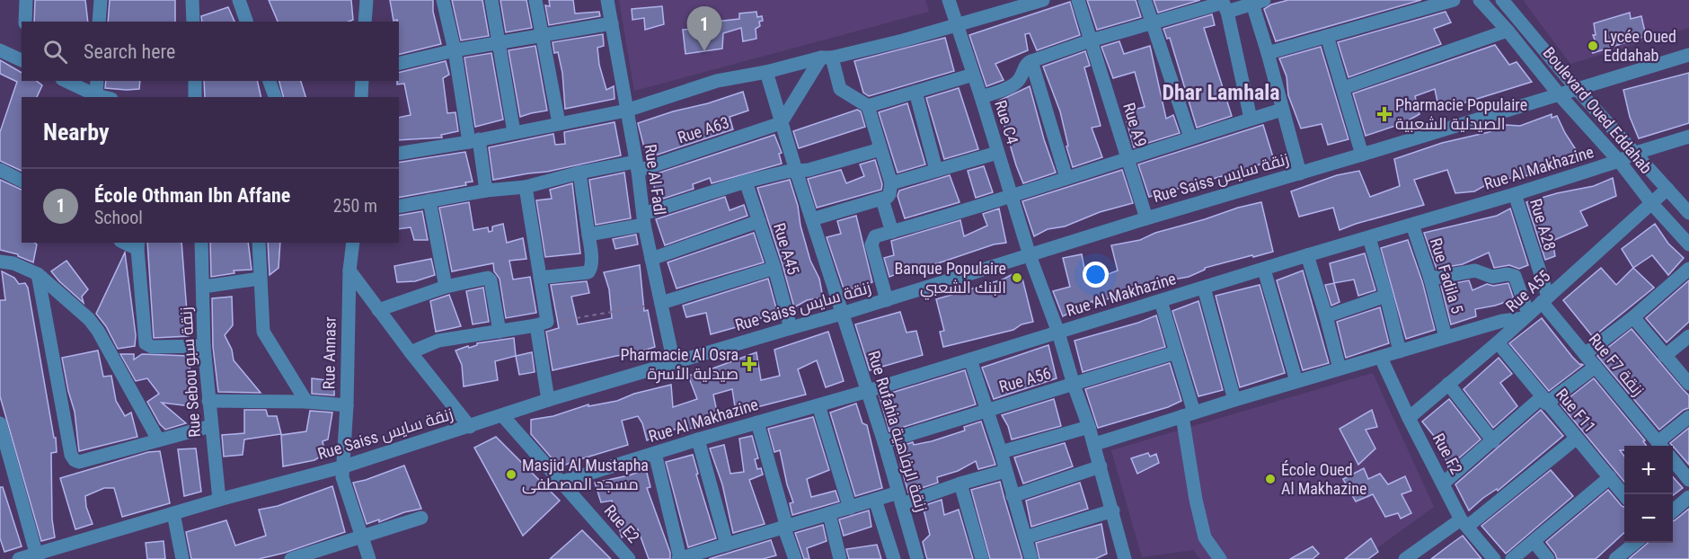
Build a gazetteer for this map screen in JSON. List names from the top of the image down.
{
  "streets": {
    "street": [
      "Boulevard Oued Eddahab",
      "Rue C4",
      "Rue A9",
      "Rue A63",
      "Rue Al Makhazine",
      "Rue Saiss زنقة سايس",
      "Rue Al Fadl",
      "Rue A28",
      "Rue A45",
      "Rue Fadila 5",
      "Rue A55",
      "Rue Annasr",
      "Rue F7 زنقة",
      "Rue Sebou زنقة سبو",
      "Rue A56",
      "Rue F11",
      "Rue Rufahia زنقة الرفاهية",
      "Rue F2",
      "Rue E2"
    ]
  },
  "crossings": [
    ["Boulevard Oued Eddahab", "Rue Al Makhazine"],
    ["Boulevard Oued Eddahab", "Rue Saiss زنقة سايس"],
    ["Boulevard Oued Eddahab", "Rue A55"],
    ["Rue C4", "Rue Al Makhazine"],
    ["Rue C4", "Rue Saiss زنقة سايس"],
    ["Rue C4", "Rue A56"],
    ["Rue A9", "Rue Saiss زنقة سايس"],
    ["Rue A63", "Rue Al Fadl"],
    ["Rue A63", "Rue Rufahia زنقة الرفاهية"],
    ["Rue Al Makhazine", "Rue A28"],
    ["Rue Al Makhazine", "Rue Fadila 5"],
    ["Rue Al Makhazine", "Rue Rufahia زنقة الرفاهية"],
    ["Rue Al Makhazine", "Rue E2"],
    ["Rue Saiss زنقة سايس", "Rue Al Fadl"],
    ["Rue Saiss زنقة سايس", "Rue A45"],
    ["Rue Saiss زنقة سايس", "Rue Annasr"],
    ["Rue Saiss زنقة سايس", "Rue Sebou زنقة سبو"],
    ["Rue Saiss زنقة سايس", "Rue Rufahia زنقة الرفاهية"],
    ["Rue Saiss زنقة سايس", "Rue E2"],
    ["Rue A28", "Rue A55"],
    ["Rue A28", "Rue F7 زنقة"],
    ["Rue A55", "Rue F7 زنقة"],
    ["Rue A55", "Rue F11"],
    ["Rue A55", "Rue F2"],
    ["Rue A56", "Rue Rufahia زنقة الرفاهية"]
  ],
  "districts": ["Dhar Lamhala"],
  "places": {
    "other": [
      "Lycée Oued Eddahab",
      "Banque Populaire البنك الشعبي",
      "Masjid Al Mustapha مسجد المصطفى",
      "École Oued Al Makhazine"
    ],
    "health": ["Pharmacie Populaire الصيدلية الشعبية", "Pharmacie Al Osra صيدلية الأسرة"]
  },
  "page": {
    "pins": "1",
    "search": "Search here",
    "heading": "Nearby",
    "list": [
      {
        "mark": "1",
        "name": "École Othman Ibn Affane",
        "note": "School",
        "value": "250 m"
      }
    ],
    "map_buttons": ["+", "−"]
  }
}
